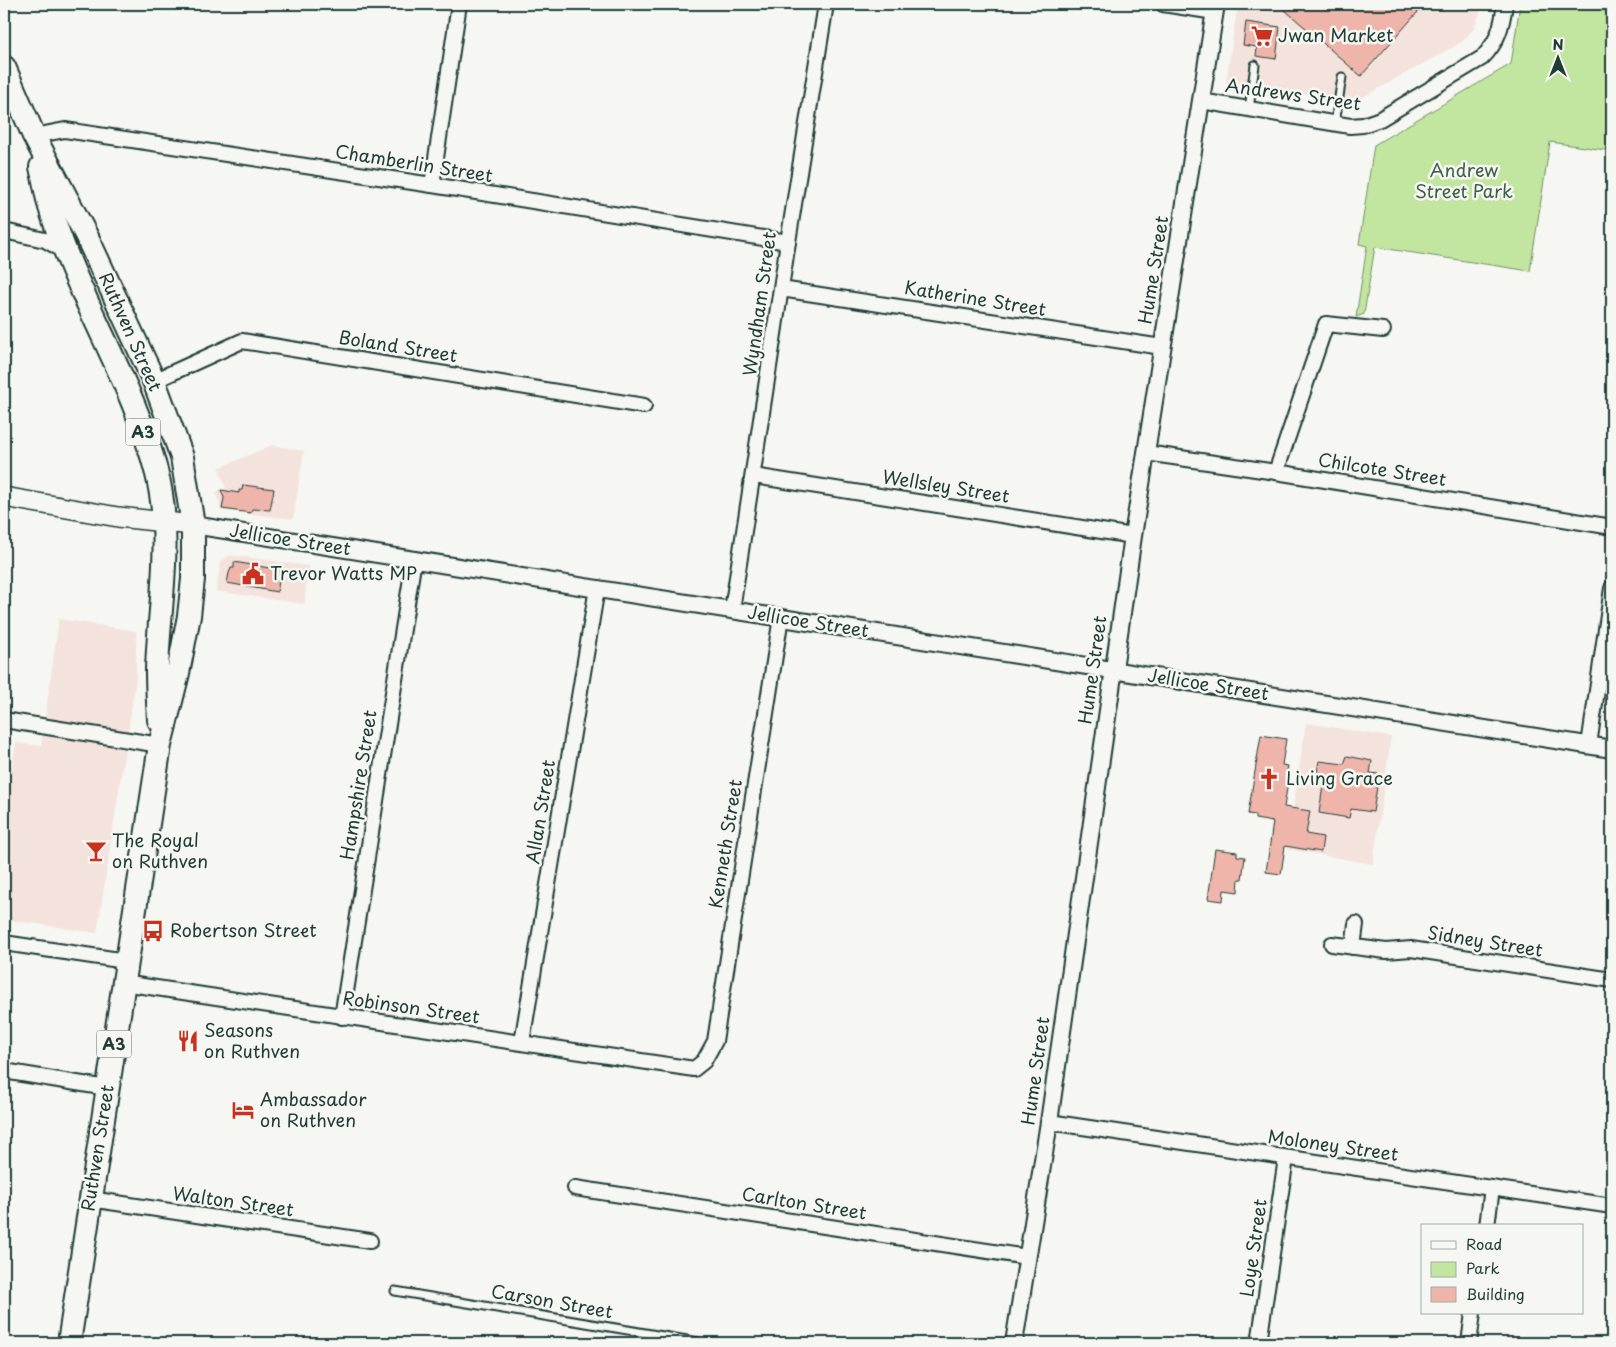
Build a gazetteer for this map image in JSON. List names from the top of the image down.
{
  "streets": {
    "highway": ["Ruthven Street", "A3"],
    "main road": ["Jellicoe Street"],
    "street": [
      "Andrews Street",
      "Chamberlin Street",
      "Hume Street",
      "Katherine Street",
      "Wyndham Street",
      "Boland Street",
      "Chilcote Street",
      "Wellsley Street",
      "Hampshire Street",
      "Allan Street",
      "Kenneth Street",
      "Sidney Street",
      "Robinson Street",
      "Moloney Street",
      "Walton Street",
      "Carlton Street",
      "Loye Street"
    ],
    "lane": ["Carson Street"]
  },
  "crossings": [
    ["Andrews Street", "Hume Street"],
    ["Chamberlin Street", "Wyndham Street"],
    ["Chamberlin Street", "Ruthven Street"],
    ["Hume Street", "Katherine Street"],
    ["Hume Street", "Chilcote Street"],
    ["Hume Street", "Wellsley Street"],
    ["Hume Street", "Jellicoe Street"],
    ["Hume Street", "Moloney Street"],
    ["Hume Street", "Carlton Street"],
    ["Katherine Street", "Wyndham Street"],
    ["Wyndham Street", "Wellsley Street"],
    ["Wyndham Street", "Jellicoe Street"],
    ["Ruthven Street", "Boland Street"],
    ["Ruthven Street", "Jellicoe Street"],
    ["Ruthven Street", "Robinson Street"],
    ["Ruthven Street", "Walton Street"],
    ["Jellicoe Street", "Hampshire Street"],
    ["Jellicoe Street", "Allan Street"],
    ["Jellicoe Street", "Kenneth Street"],
    ["Hampshire Street", "Robinson Street"],
    ["Allan Street", "Robinson Street"],
    ["Kenneth Street", "Robinson Street"],
    ["Moloney Street", "Loye Street"]
  ],
  "parks": ["Andrew Street Park"],
  "places": {
    "supermarket": ["Jwan Market"],
    "public building": ["Trevor Watts MP"],
    "church": ["Living Grace"],
    "bar": ["The Royal on Ruthven"],
    "bus stop": ["Robertson Street"],
    "restaurant": ["Seasons on Ruthven"],
    "hotel": ["Ambassador on Ruthven"]
  },
  "legend": ["Road", "Park", "Building"],
  "north": "top"
}
